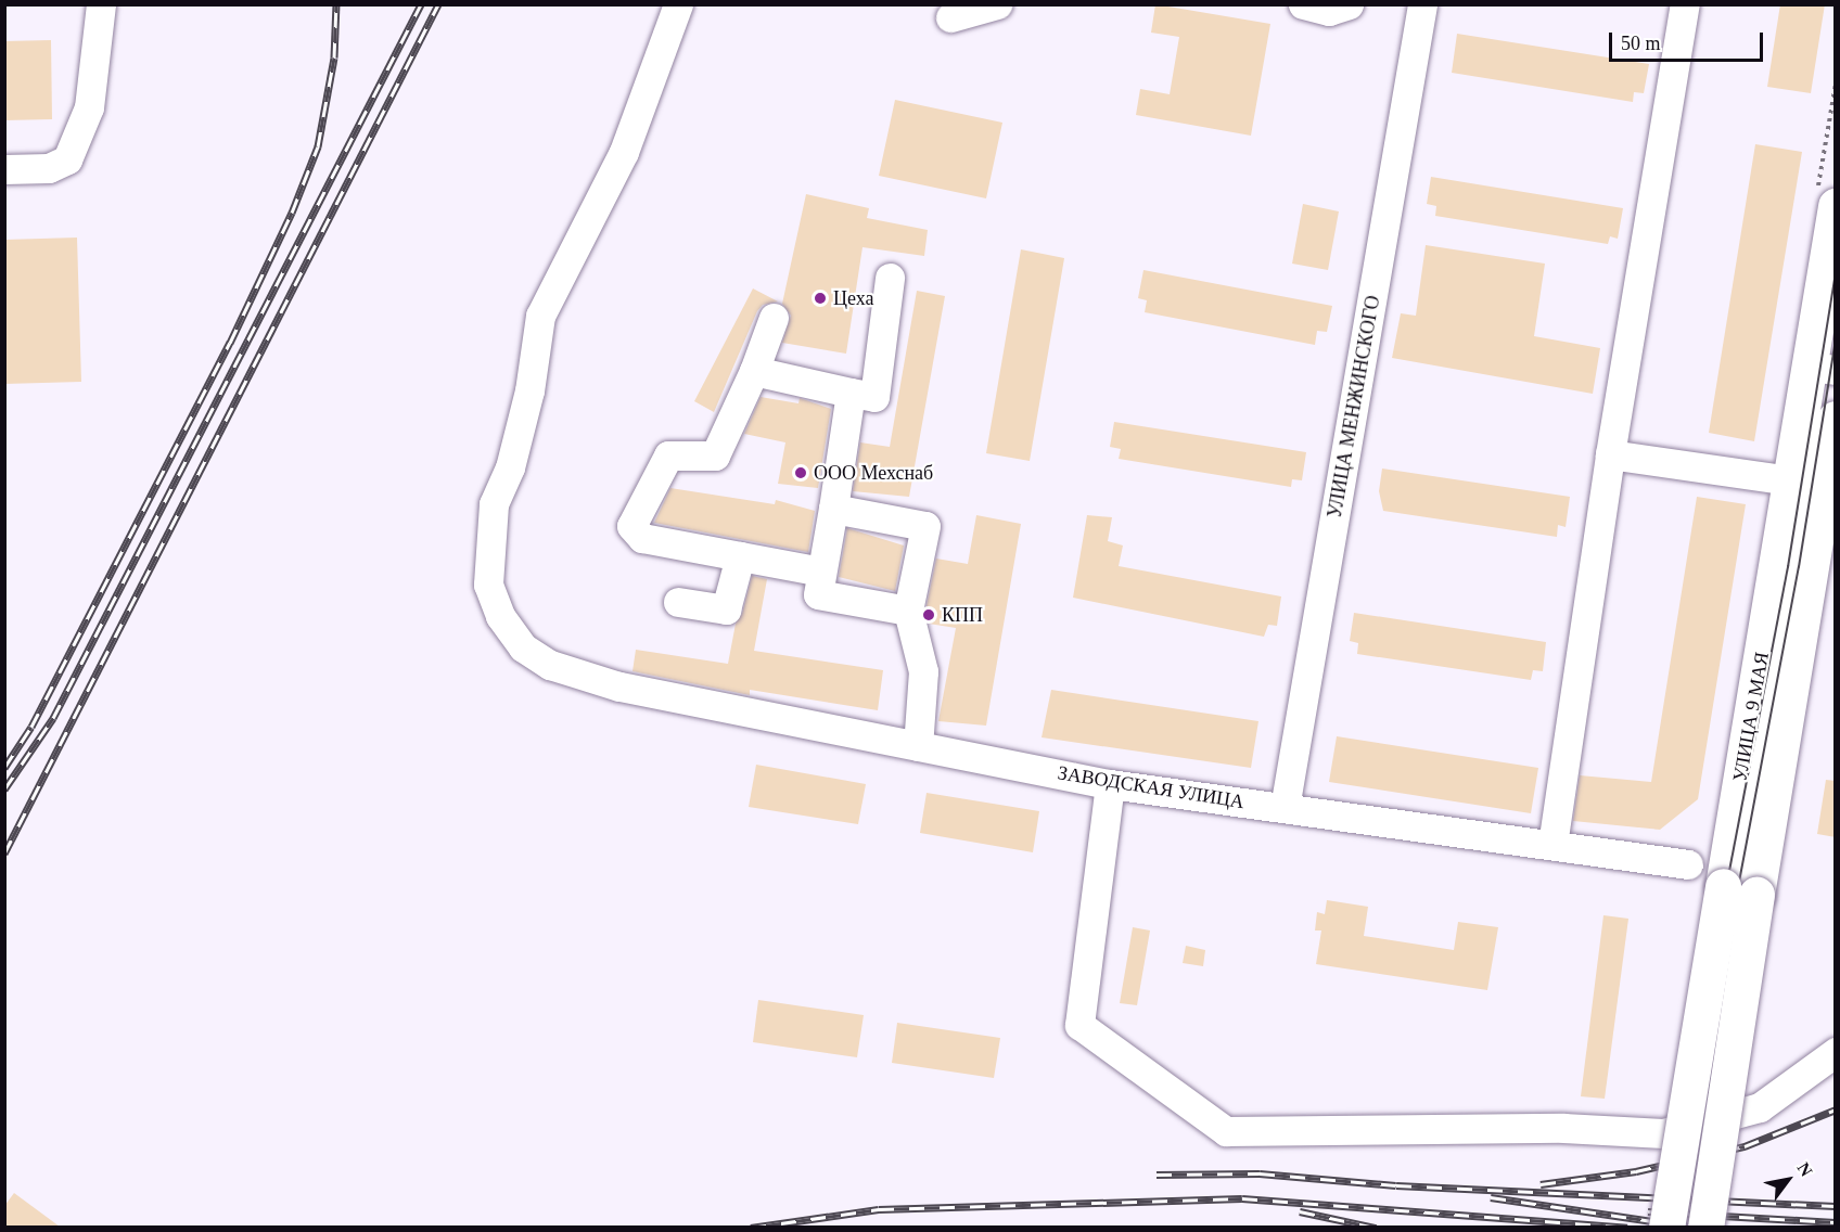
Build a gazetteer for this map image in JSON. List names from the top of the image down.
{
  "streets": {
    "main road": ["УЛИЦА 9 МАЯ"],
    "street": ["УЛИЦА МЕНЖИНСКОГО", "ЗАВОДСКАЯ УЛИЦА"]
  },
  "crossings": [
    ["УЛИЦА МЕНЖИНСКОГО", "ЗАВОДСКАЯ УЛИЦА"]
  ],
  "places": ["Цеха", "ООО Мехснаб", "КПП"],
  "scale_bar": "50 m",
  "north": "top right"
}
